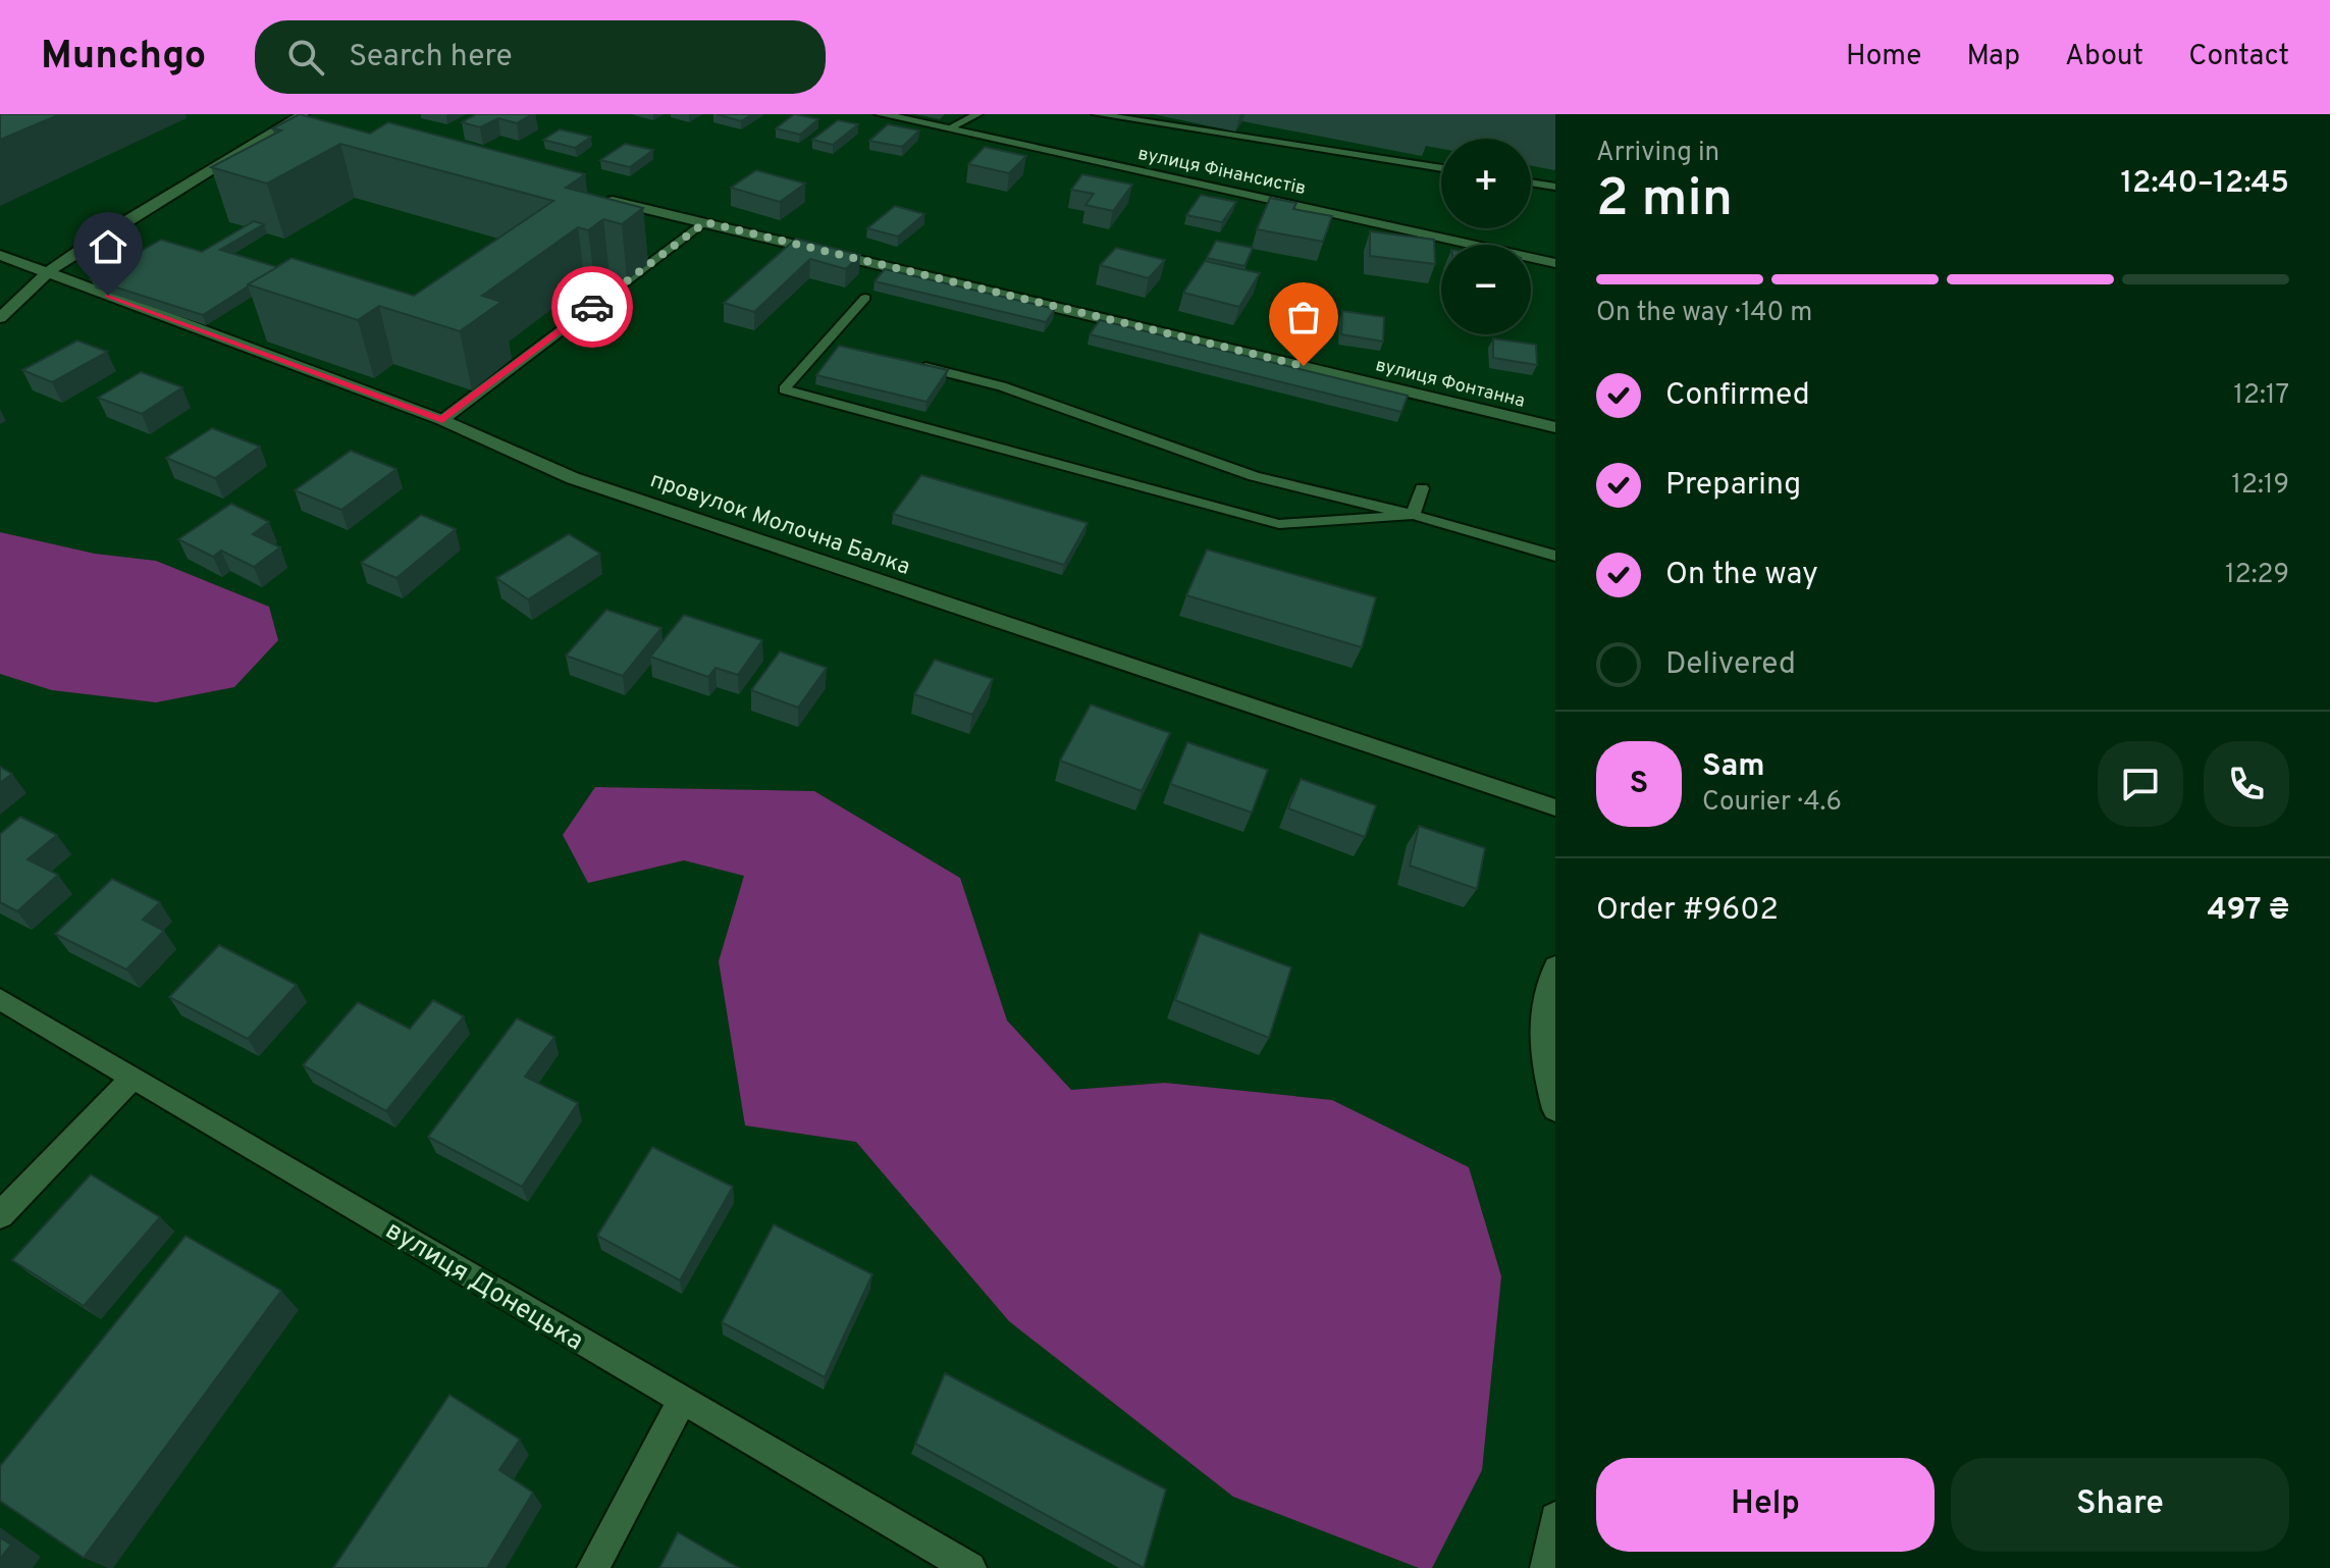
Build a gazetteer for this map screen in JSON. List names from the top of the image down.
{
  "streets": {
    "street": [
      "вулиця Фінансистів",
      "вулиця Фонтанна",
      "провулок Молочна Балка",
      "вулиця Донецька"
    ]
  },
  "page": {
    "header": "Munchgo",
    "search": "Search here",
    "nav": [
      "Home",
      "Map",
      "About",
      "Contact"
    ],
    "heading": ["2 min", "Arriving in", "12:40–12:45"],
    "panel": [
      "Sam",
      "Courier · 4.6",
      "Order #9602",
      "497 ₴"
    ],
    "map_buttons": ["+", "−"],
    "bar": "On the way · 140 m",
    "list": [
      ["Confirmed", "12:17"],
      ["Preparing", "12:19"],
      ["On the way", "12:29"],
      "Delivered"
    ],
    "round": "S",
    "buttons": ["Help", "Share"]
  }
}
